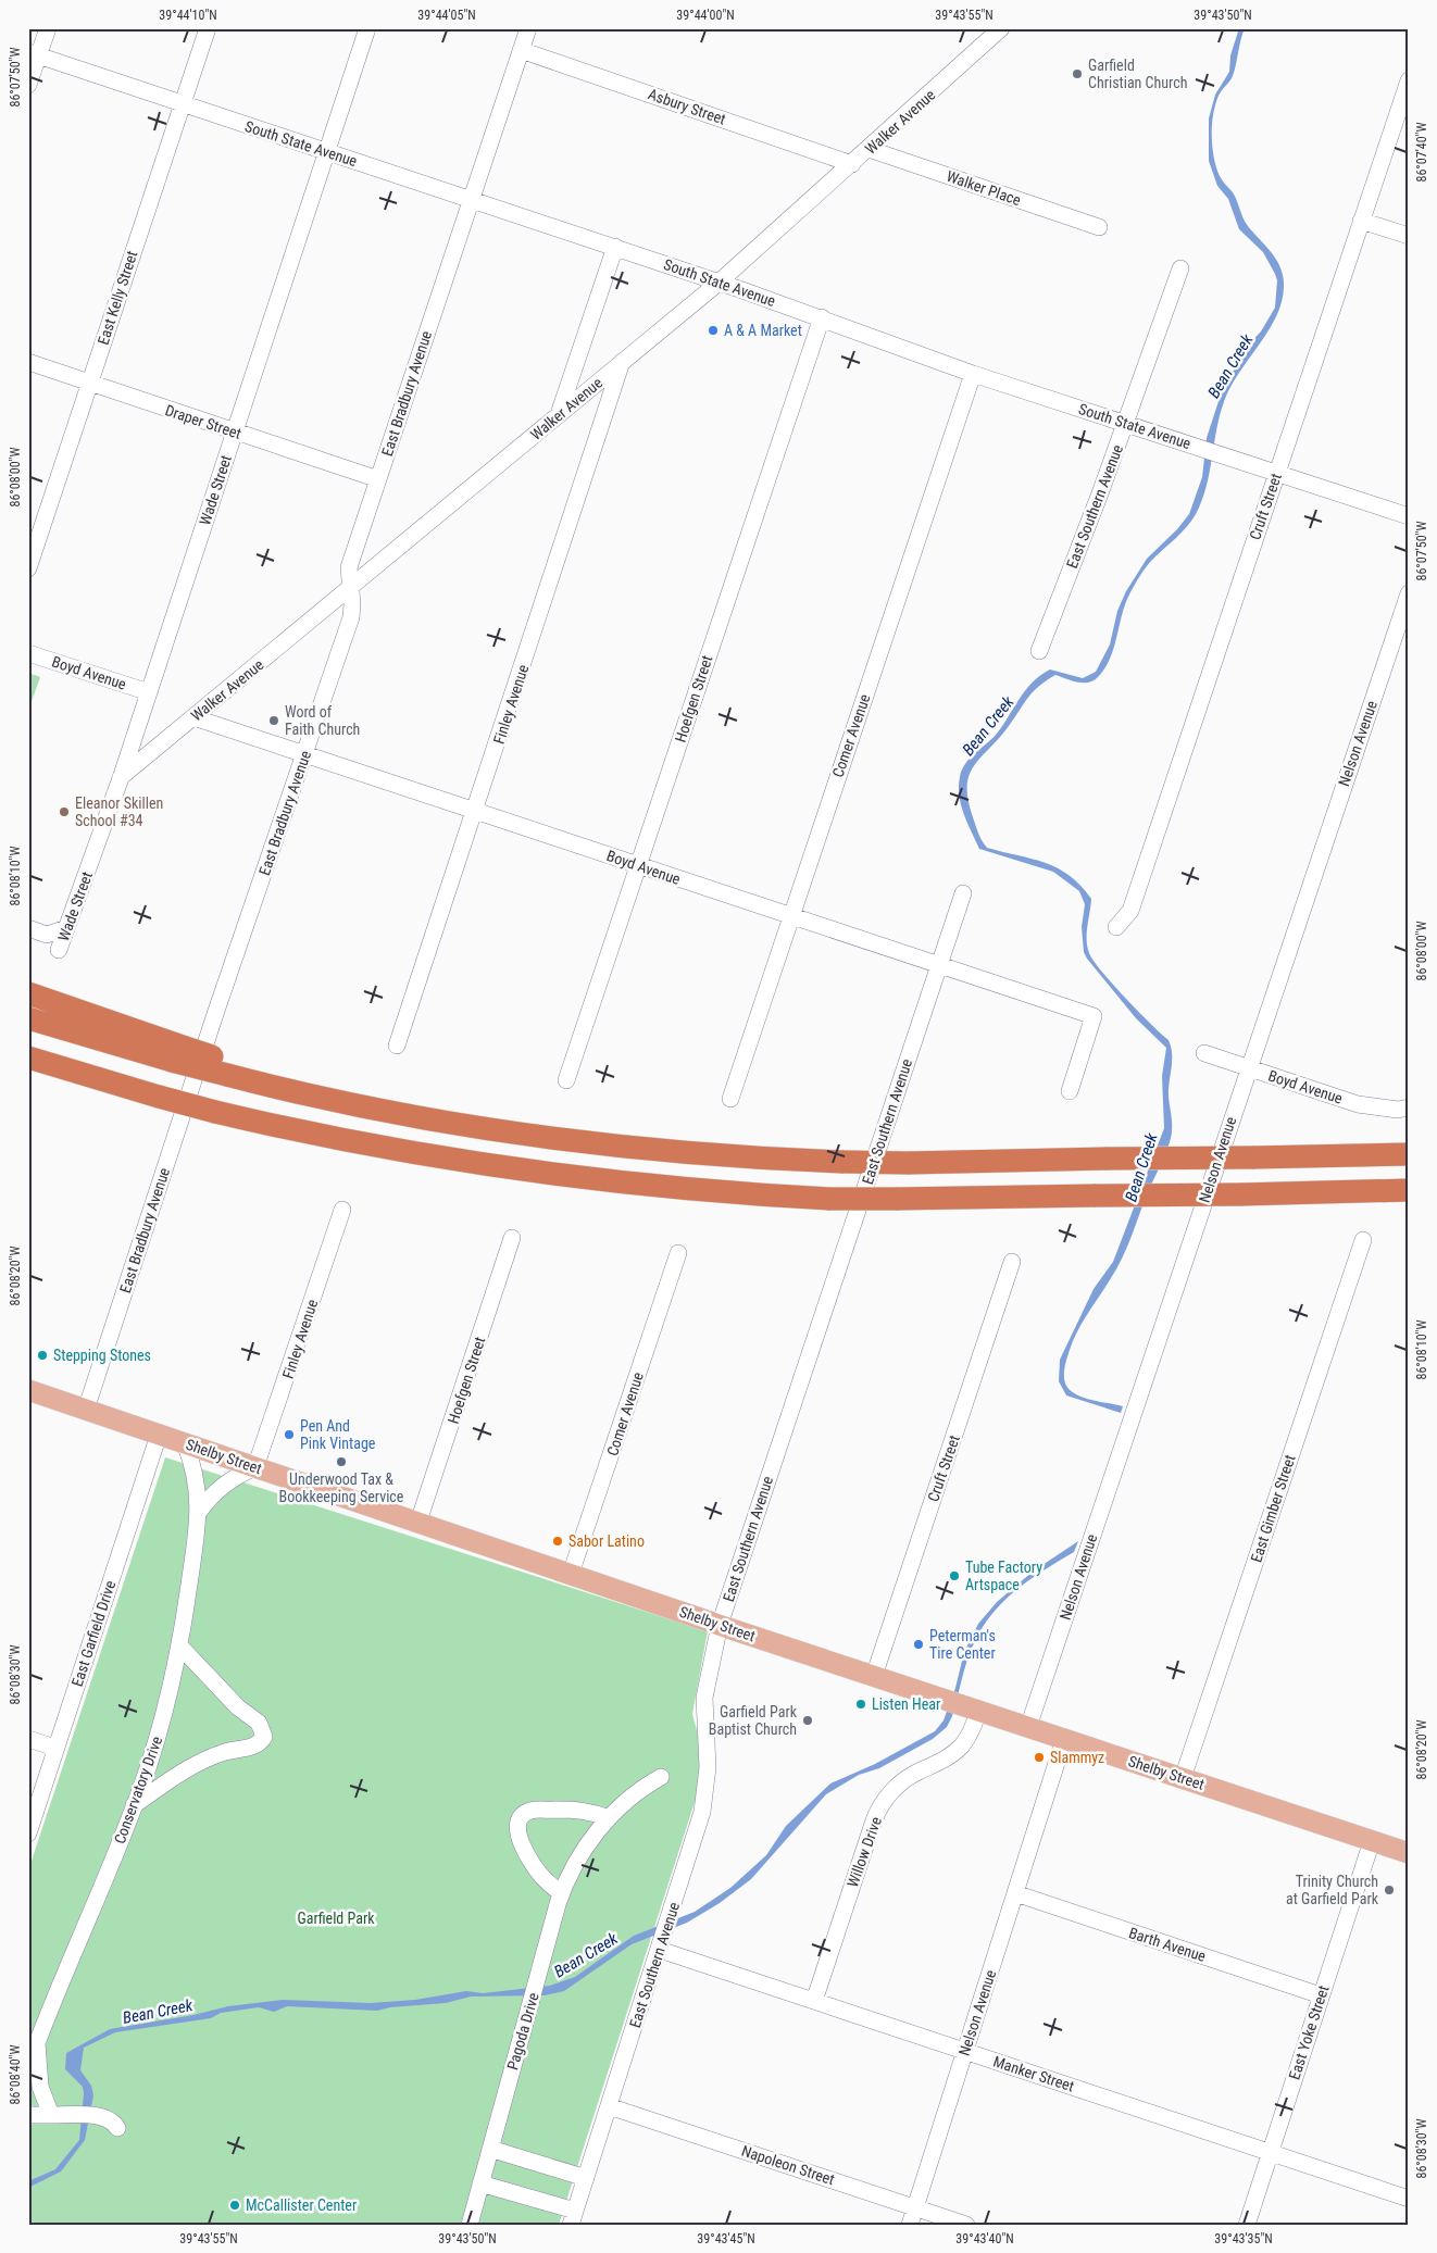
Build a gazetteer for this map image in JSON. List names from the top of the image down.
{
  "streets": {
    "main road": ["Shelby Street"],
    "street": [
      "Asbury Street",
      "Walker Avenue",
      "South State Avenue",
      "Walker Place",
      "East Kelly Street",
      "East Bradbury Avenue",
      "Draper Street",
      "Wade Street",
      "East Southern Avenue",
      "Cruft Street",
      "Boyd Avenue",
      "Hoefgen Street",
      "Finley Avenue",
      "Comer Avenue",
      "Nelson Avenue",
      "East Gimber Street",
      "East Garfield Drive",
      "Conservatory Drive",
      "Willow Drive",
      "Barth Avenue",
      "Pagoda Drive",
      "East Yoke Street",
      "Manker Street",
      "Napoleon Street"
    ]
  },
  "crossings": [
    ["Asbury Street", "Walker Avenue"],
    ["Asbury Street", "East Bradbury Avenue"],
    ["Walker Avenue", "South State Avenue"],
    ["Walker Avenue", "Walker Place"],
    ["Walker Avenue", "East Bradbury Avenue"],
    ["Walker Avenue", "Wade Street"],
    ["Walker Avenue", "Boyd Avenue"],
    ["Walker Avenue", "Finley Avenue"],
    ["South State Avenue", "East Kelly Street"],
    ["South State Avenue", "East Bradbury Avenue"],
    ["South State Avenue", "Wade Street"],
    ["South State Avenue", "East Southern Avenue"],
    ["South State Avenue", "Cruft Street"],
    ["South State Avenue", "Hoefgen Street"],
    ["South State Avenue", "Comer Avenue"],
    ["East Kelly Street", "Draper Street"],
    ["East Bradbury Avenue", "Draper Street"],
    ["East Bradbury Avenue", "Boyd Avenue"],
    ["East Bradbury Avenue", "Shelby Street"],
    ["Draper Street", "Wade Street"],
    ["Wade Street", "Boyd Avenue"],
    ["East Southern Avenue", "Boyd Avenue"],
    ["East Southern Avenue", "Shelby Street"],
    ["East Southern Avenue", "Manker Street"],
    ["East Southern Avenue", "Napoleon Street"],
    ["Cruft Street", "Shelby Street"],
    ["Boyd Avenue", "Hoefgen Street"],
    ["Boyd Avenue", "Finley Avenue"],
    ["Boyd Avenue", "Comer Avenue"],
    ["Boyd Avenue", "Nelson Avenue"],
    ["Hoefgen Street", "Shelby Street"],
    ["Finley Avenue", "Shelby Street"],
    ["Comer Avenue", "Shelby Street"],
    ["Nelson Avenue", "Shelby Street"],
    ["Nelson Avenue", "Barth Avenue"],
    ["Nelson Avenue", "Manker Street"],
    ["Nelson Avenue", "Napoleon Street"],
    ["Shelby Street", "East Gimber Street"],
    ["Shelby Street", "East Garfield Drive"],
    ["Shelby Street", "Conservatory Drive"],
    ["Shelby Street", "Willow Drive"],
    ["Shelby Street", "East Yoke Street"],
    ["Willow Drive", "Manker Street"],
    ["Barth Avenue", "East Yoke Street"],
    ["East Yoke Street", "Manker Street"]
  ],
  "water": ["Bean Creek"],
  "parks": ["Garfield Park"],
  "places": [
    "Garfield Christian Church",
    "A & A Market",
    "Word of Faith Church",
    "Eleanor Skillen School #34",
    "Stepping Stones",
    "Pen And Pink Vintage",
    "Underwood Tax & Bookkeeping Service",
    "Sabor Latino",
    "Tube Factory Artspace",
    "Peterman's Tire Center",
    "Listen Hear",
    "Garfield Park Baptist Church",
    "Slammyz",
    "Trinity Church at Garfield Park",
    "McCallister Center"
  ],
  "coordinates": [
    "39°44'10\"N",
    "39°44'05\"N",
    "39°44'00\"N",
    "39°43'55\"N",
    "39°43'50\"N",
    "86°07'50\"W",
    "86°07'40\"W",
    "86°08'00\"W",
    "86°08'10\"W",
    "86°08'20\"W",
    "86°08'30\"W",
    "86°08'40\"W",
    "39°43'45\"N",
    "39°43'40\"N",
    "39°43'35\"N"
  ]
}
